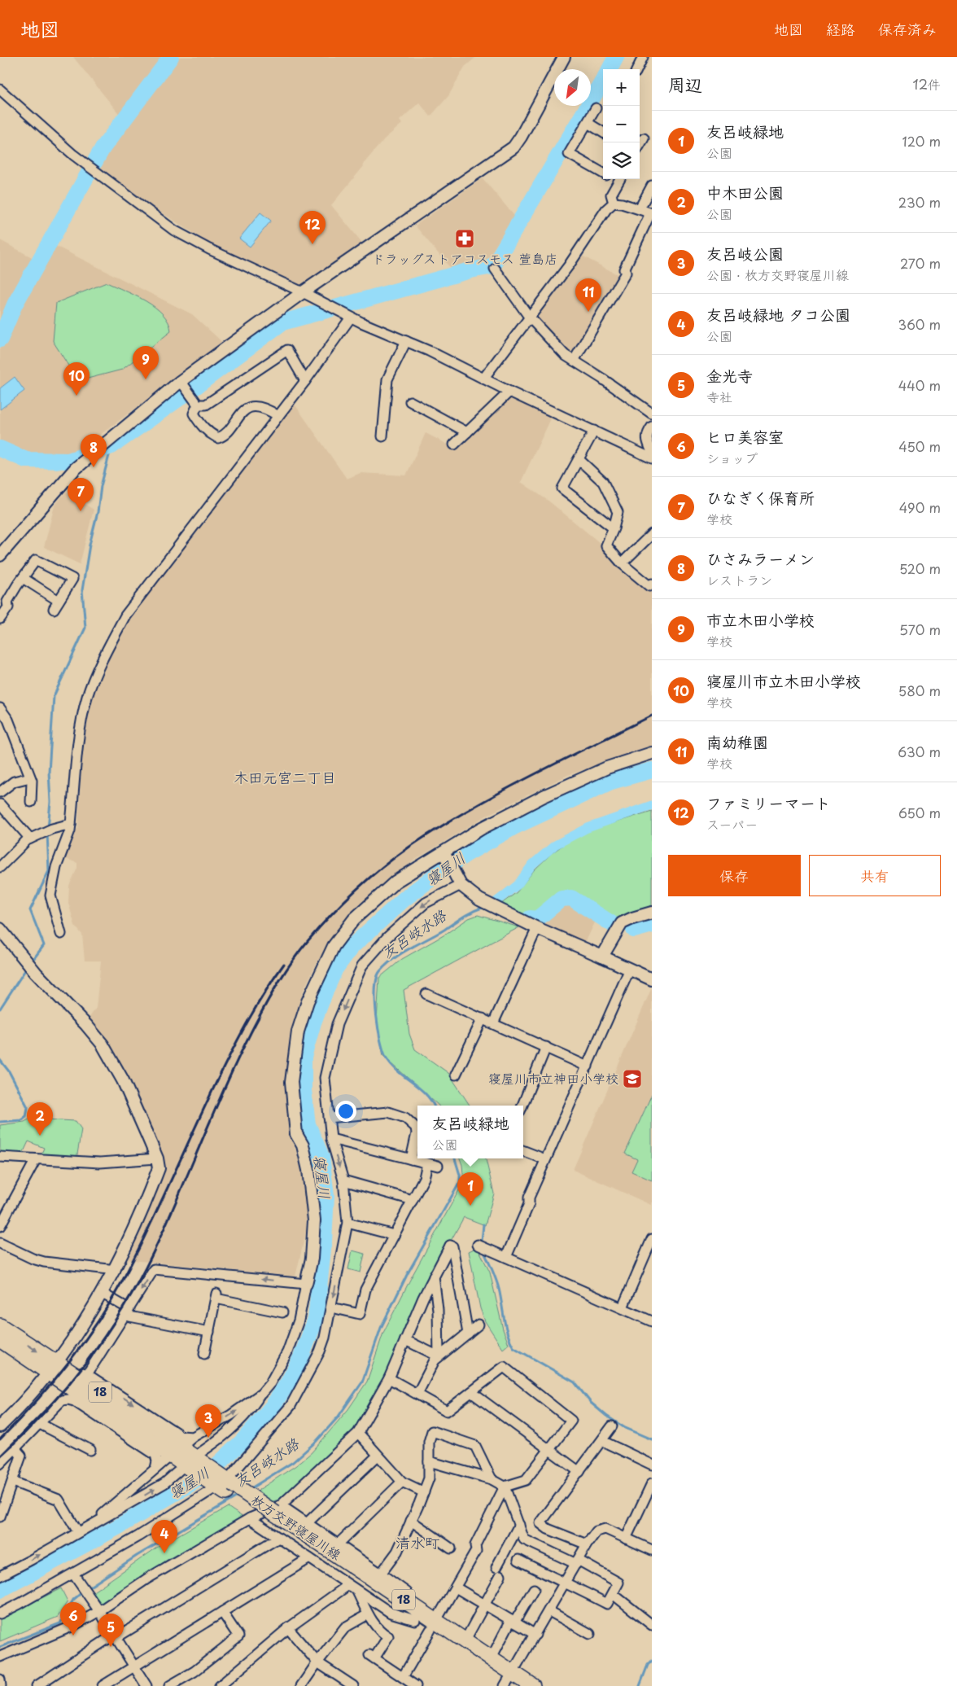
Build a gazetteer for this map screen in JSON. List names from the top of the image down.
{
  "streets": {
    "main road": ["18", "枚方交野寝屋川線"]
  },
  "districts": ["木田元宮二丁目", "清水町"],
  "water": ["寝屋川", "友呂岐水路"],
  "places": {
    "pharmacy": ["ドラッグストアコスモス 萱島店"],
    "school or university": ["寝屋川市立神田小学校"]
  },
  "north": "bottom left",
  "page": {
    "header": "地図",
    "nav": ["地図", "経路", "保存済み"],
    "heading": ["周辺", "12件"],
    "map_buttons": ["+", "−"],
    "list": [
      {
        "mark": "1",
        "name": "友呂岐緑地",
        "note": "公園",
        "value": "120 m"
      },
      {
        "mark": "2",
        "name": "中木田公園",
        "note": "公園",
        "value": "230 m"
      },
      {
        "mark": "3",
        "name": "友呂岐公園",
        "note": "公園 · 枚方交野寝屋川線",
        "value": "270 m"
      },
      {
        "mark": "4",
        "name": "友呂岐緑地 タコ公園",
        "note": "公園",
        "value": "360 m"
      },
      {
        "mark": "5",
        "name": "金光寺",
        "note": "寺社",
        "value": "440 m"
      },
      {
        "mark": "6",
        "name": "ヒロ美容室",
        "note": "ショップ",
        "value": "450 m"
      },
      {
        "mark": "7",
        "name": "ひなぎく保育所",
        "note": "学校",
        "value": "490 m"
      },
      {
        "mark": "8",
        "name": "ひさみラーメン",
        "note": "レストラン",
        "value": "520 m"
      },
      {
        "mark": "9",
        "name": "市立木田小学校",
        "note": "学校",
        "value": "570 m"
      },
      {
        "mark": "10",
        "name": "寝屋川市立木田小学校",
        "note": "学校",
        "value": "580 m"
      },
      {
        "mark": "11",
        "name": "南幼稚園",
        "note": "学校",
        "value": "630 m"
      },
      {
        "mark": "12",
        "name": "ファミリーマート",
        "note": "スーパー",
        "value": "650 m"
      }
    ],
    "pins": [
      "12",
      "11",
      "9",
      "10",
      "8",
      "7",
      "2",
      "1",
      "3",
      "4",
      "6",
      "5"
    ],
    "buttons": ["保存", "共有"],
    "popup": ["友呂岐緑地", "公園"]
  }
}
